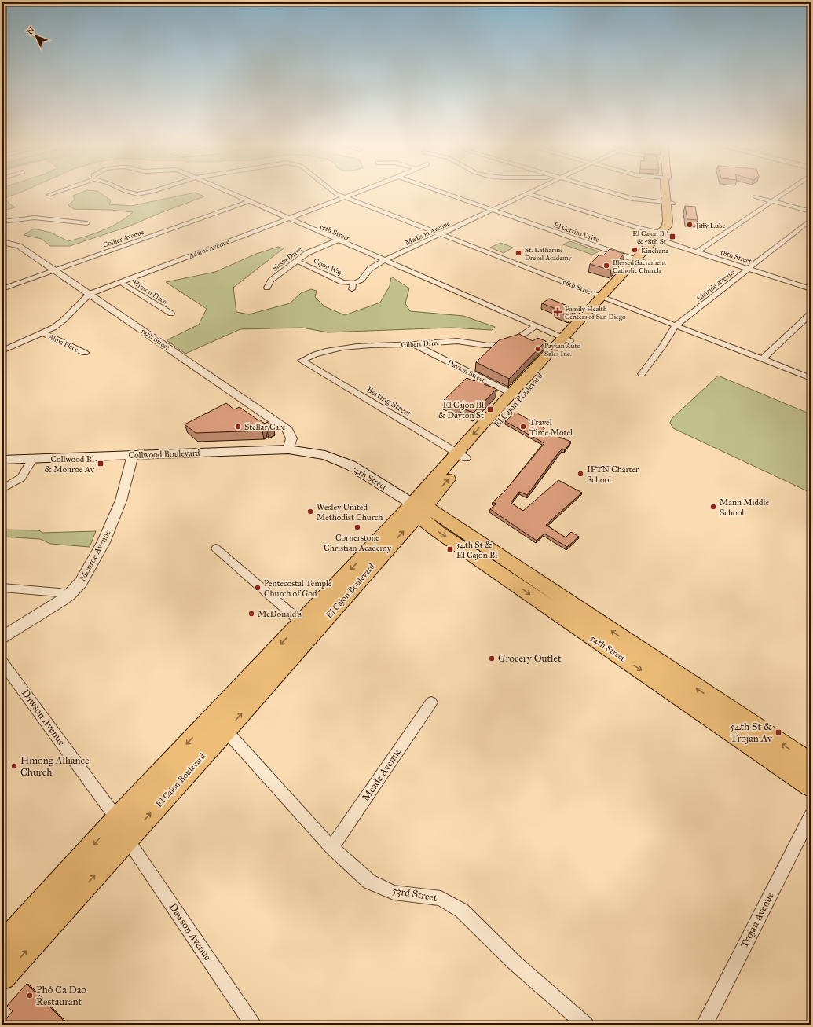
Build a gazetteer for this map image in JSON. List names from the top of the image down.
{
  "streets": {
    "main road": ["54th Street", "El Cajon Boulevard", "Collwood Boulevard"],
    "street": [
      "55th Street",
      "El Cerrito Drive",
      "Madison Avenue",
      "Collier Avenue",
      "Adams Avenue",
      "58th Street",
      "Siesta Drive",
      "Cajon Way",
      "Adelaide Avenue",
      "56th Street",
      "Hinson Place",
      "Alma Place",
      "Gilbert Drive",
      "Dayton Street",
      "Berting Street",
      "Monroe Avenue",
      "Dawson Avenue",
      "Meade Avenue",
      "53rd Street",
      "Trojan Avenue"
    ]
  },
  "crossings": [
    ["55th Street", "Madison Avenue"],
    ["55th Street", "Collier Avenue"],
    ["55th Street", "Adams Avenue"],
    ["55th Street", "Siesta Drive"],
    ["55th Street", "Gilbert Drive"],
    ["55th Street", "El Cajon Boulevard"],
    ["El Cerrito Drive", "Madison Avenue"],
    ["El Cerrito Drive", "El Cajon Boulevard"],
    ["Madison Avenue", "58th Street"],
    ["Madison Avenue", "Cajon Way"],
    ["Madison Avenue", "56th Street"],
    ["Collier Avenue", "54th Street"],
    ["Adams Avenue", "56th Street"],
    ["Adams Avenue", "Hinson Place"],
    ["Adams Avenue", "54th Street"],
    ["Adams Avenue", "Alma Place"],
    ["58th Street", "Adelaide Avenue"],
    ["58th Street", "El Cajon Boulevard"],
    ["Siesta Drive", "Cajon Way"],
    ["Adelaide Avenue", "56th Street"],
    ["56th Street", "El Cajon Boulevard"],
    ["54th Street", "El Cajon Boulevard"],
    ["54th Street", "Collwood Boulevard"],
    ["Gilbert Drive", "Dayton Street"],
    ["Gilbert Drive", "Berting Street"],
    ["Dayton Street", "El Cajon Boulevard"],
    ["El Cajon Boulevard", "Berting Street"],
    ["El Cajon Boulevard", "Dawson Avenue"],
    ["El Cajon Boulevard", "53rd Street"],
    ["Collwood Boulevard", "Monroe Avenue"],
    ["Meade Avenue", "53rd Street"]
  ],
  "places": {
    "other": [
      "Jiffy Lube",
      "Kinchana",
      "St. Katharine Drexel Academy",
      "Blessed Sacrament Catholic Church",
      "Paykan Auto Sales Inc.",
      "Stellar Care",
      "Travel Time Motel",
      "IFTN Charter School",
      "Mann Middle School",
      "Wesley United Methodist Church",
      "Cornerstone Christian Academy",
      "Pentecostal Temple Church of God",
      "McDonald's",
      "Grocery Outlet",
      "Hmong Alliance Church",
      "Phở Ca Dao Restaurant"
    ],
    "transit": [
      "El Cajon Bl & 58th St",
      "El Cajon Bl & Dayton St",
      "Collwood Bl & Monroe Av",
      "54th St & El Cajon Bl",
      "54th St & Trojan Av"
    ],
    "health": ["Family Health Centers of San Diego"]
  },
  "north": "top left"
}
